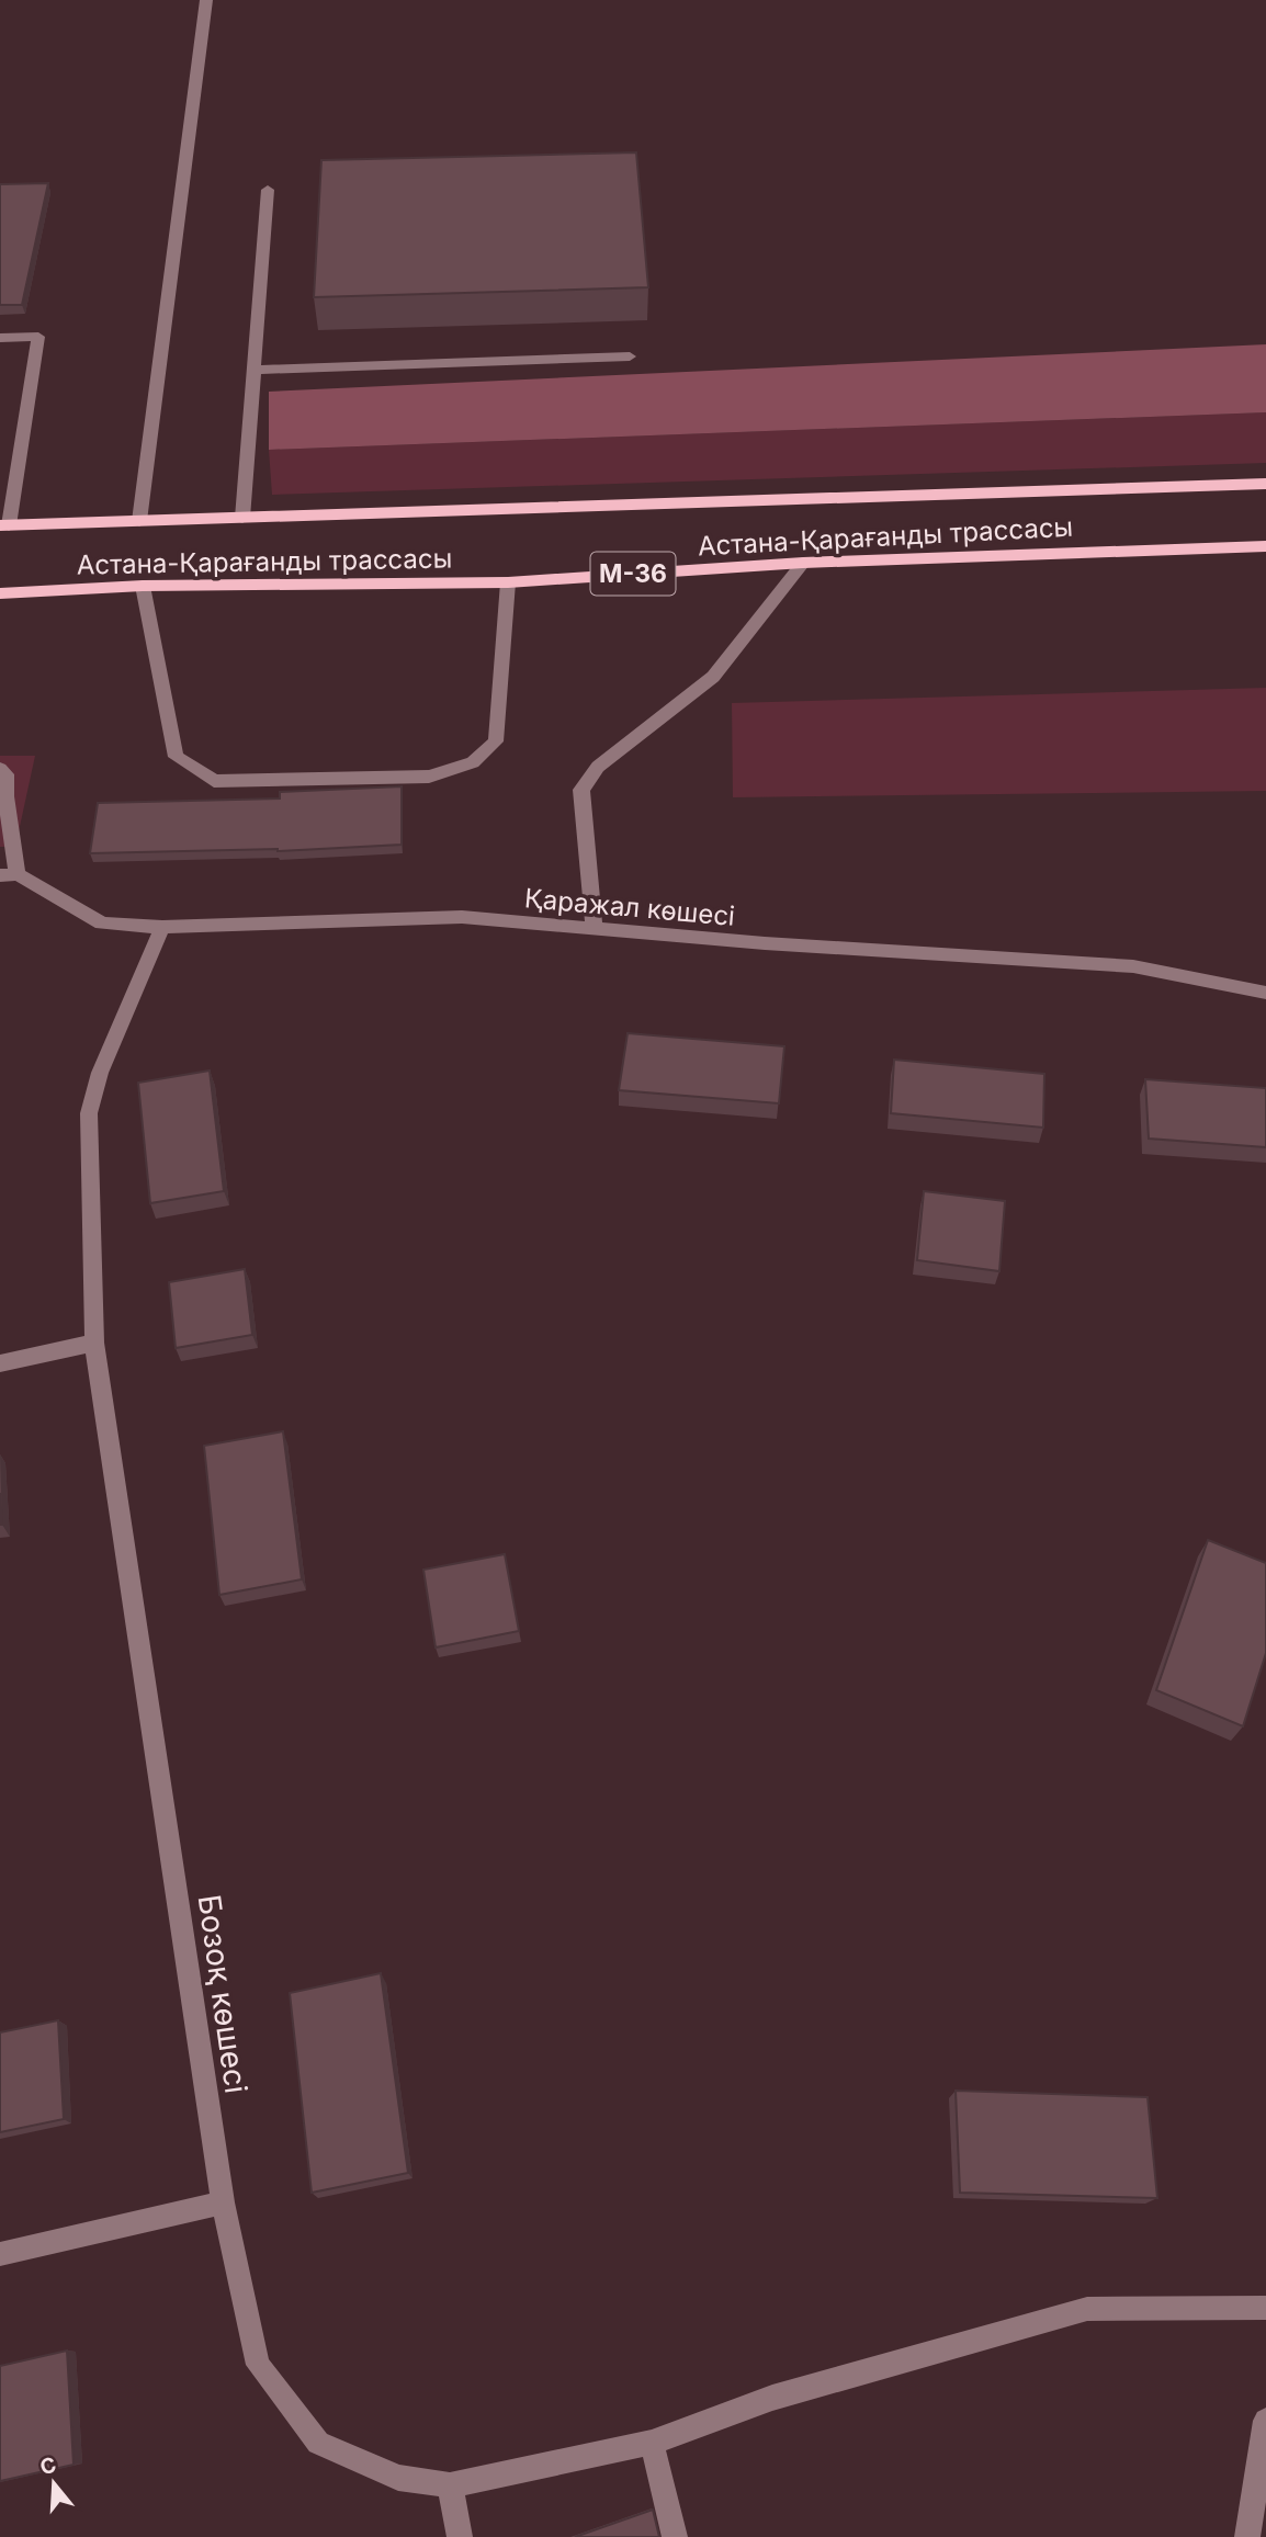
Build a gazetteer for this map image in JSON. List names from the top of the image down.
{
  "streets": {
    "main road": ["Астана-Қарағанды трассасы", "M-36"],
    "street": ["Қаражал көшесі", "Бозоқ көшесі"]
  },
  "crossings": [
    ["Қаражал көшесі", "Бозоқ көшесі"]
  ],
  "north": "top"
}
